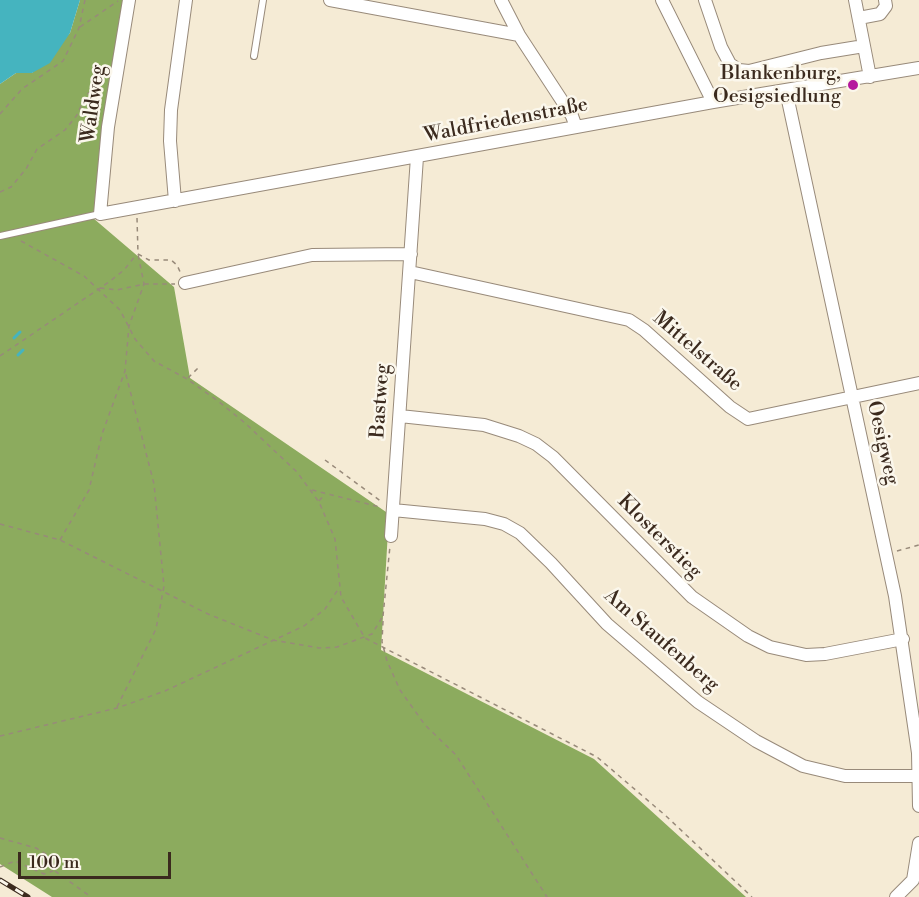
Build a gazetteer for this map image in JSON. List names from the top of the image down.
{
  "streets": {
    "street": [
      "Waldweg",
      "Waldfriedenstraße",
      "Mittelstraße",
      "Bastweg",
      "Oesigweg",
      "Klosterstieg",
      "Am Staufenberg"
    ]
  },
  "crossings": [
    ["Waldweg", "Waldfriedenstraße"],
    ["Waldfriedenstraße", "Bastweg"],
    ["Waldfriedenstraße", "Oesigweg"],
    ["Mittelstraße", "Bastweg"],
    ["Mittelstraße", "Oesigweg"],
    ["Bastweg", "Klosterstieg"],
    ["Bastweg", "Am Staufenberg"],
    ["Oesigweg", "Klosterstieg"],
    ["Oesigweg", "Am Staufenberg"]
  ],
  "places": ["Blankenburg, Oesigsiedlung"],
  "scale_bar": "100 m"
}
